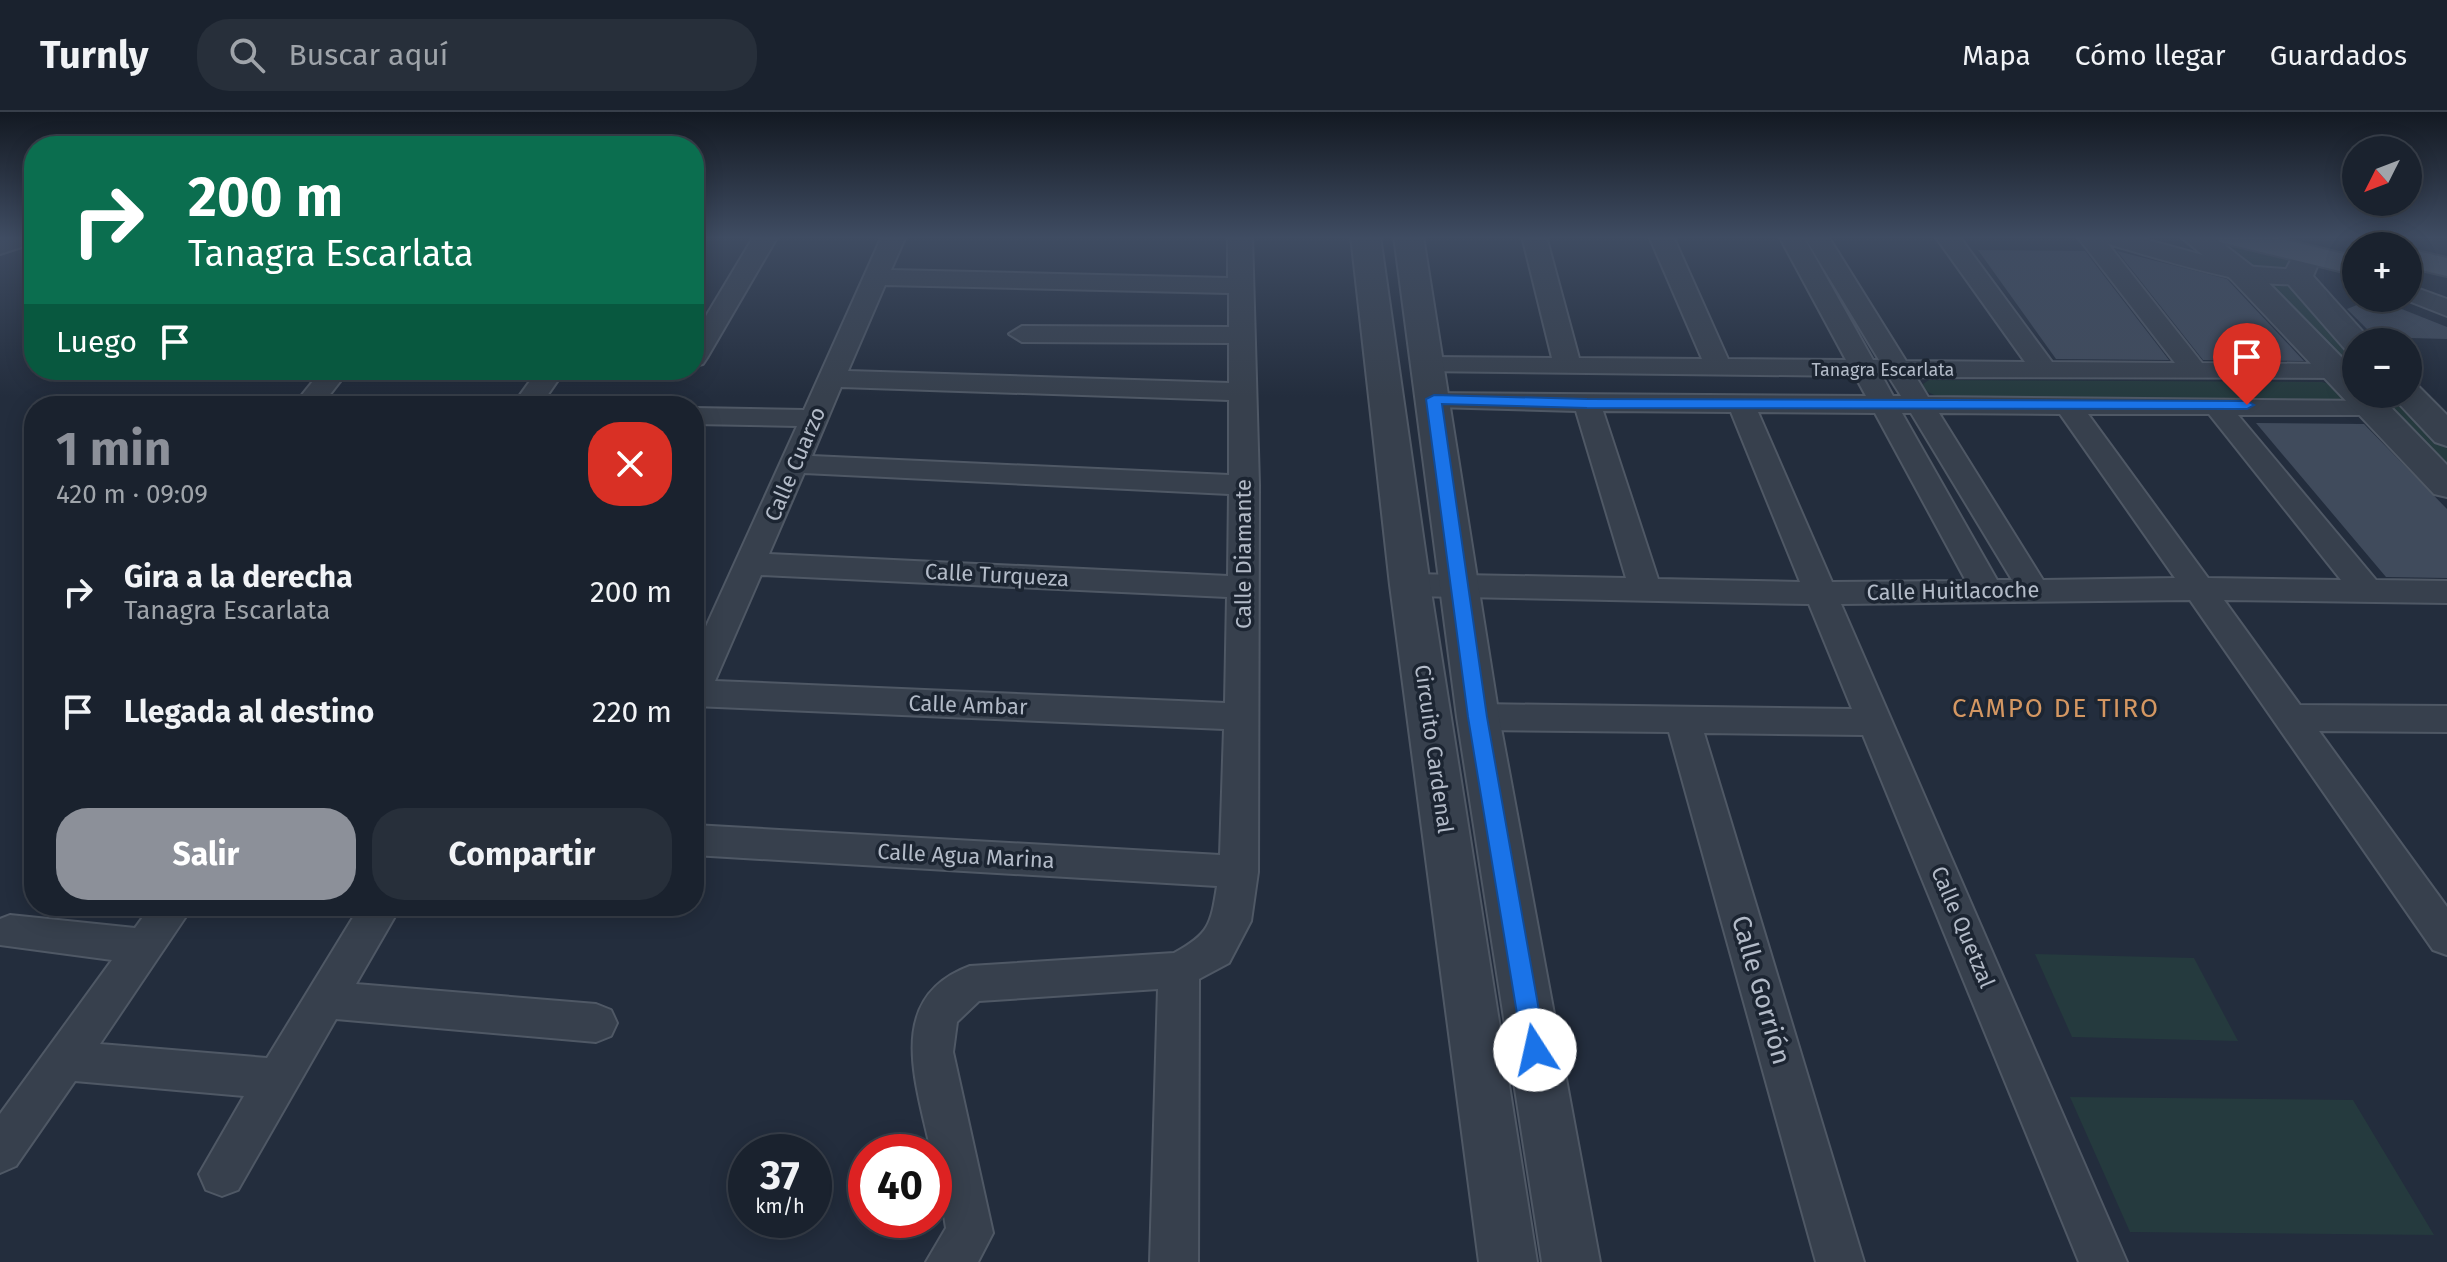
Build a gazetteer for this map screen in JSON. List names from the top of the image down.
{
  "streets": {
    "street": [
      "Tanagra Escarlata",
      "Calle Cuarzo",
      "Calle Diamante",
      "Calle Turqueza",
      "Calle Huitlacoche",
      "Calle Ambar",
      "Circuito Cardenal",
      "Calle Agua Marina",
      "Calle Quetzal",
      "Calle Gorrión"
    ]
  },
  "crossings": [
    ["Tanagra Escarlata", "Calle Quetzal"],
    ["Calle Cuarzo", "Calle Turqueza"],
    ["Calle Diamante", "Calle Turqueza"],
    ["Calle Diamante", "Calle Ambar"],
    ["Calle Diamante", "Calle Agua Marina"],
    ["Calle Huitlacoche", "Circuito Cardenal"],
    ["Calle Huitlacoche", "Calle Quetzal"]
  ],
  "districts": ["CAMPO DE TIRO"],
  "north": "bottom left",
  "page": {
    "header": "Turnly",
    "search": "Buscar aquí",
    "nav": ["Mapa", "Cómo llegar", "Guardados"],
    "map_buttons": ["+", "−"],
    "turn": ["200 m", "Tanagra Escarlata"],
    "then": "Luego",
    "heading": ["1 min", "420 m · 09:09"],
    "list": [
      {
        "name": "Gira a la derecha",
        "note": "Tanagra Escarlata",
        "value": "200 m"
      },
      {
        "name": "Llegada al destino",
        "value": "220 m"
      }
    ],
    "buttons": ["Salir", "Compartir"],
    "speed": "37 km/h",
    "limit": "40"
  }
}
